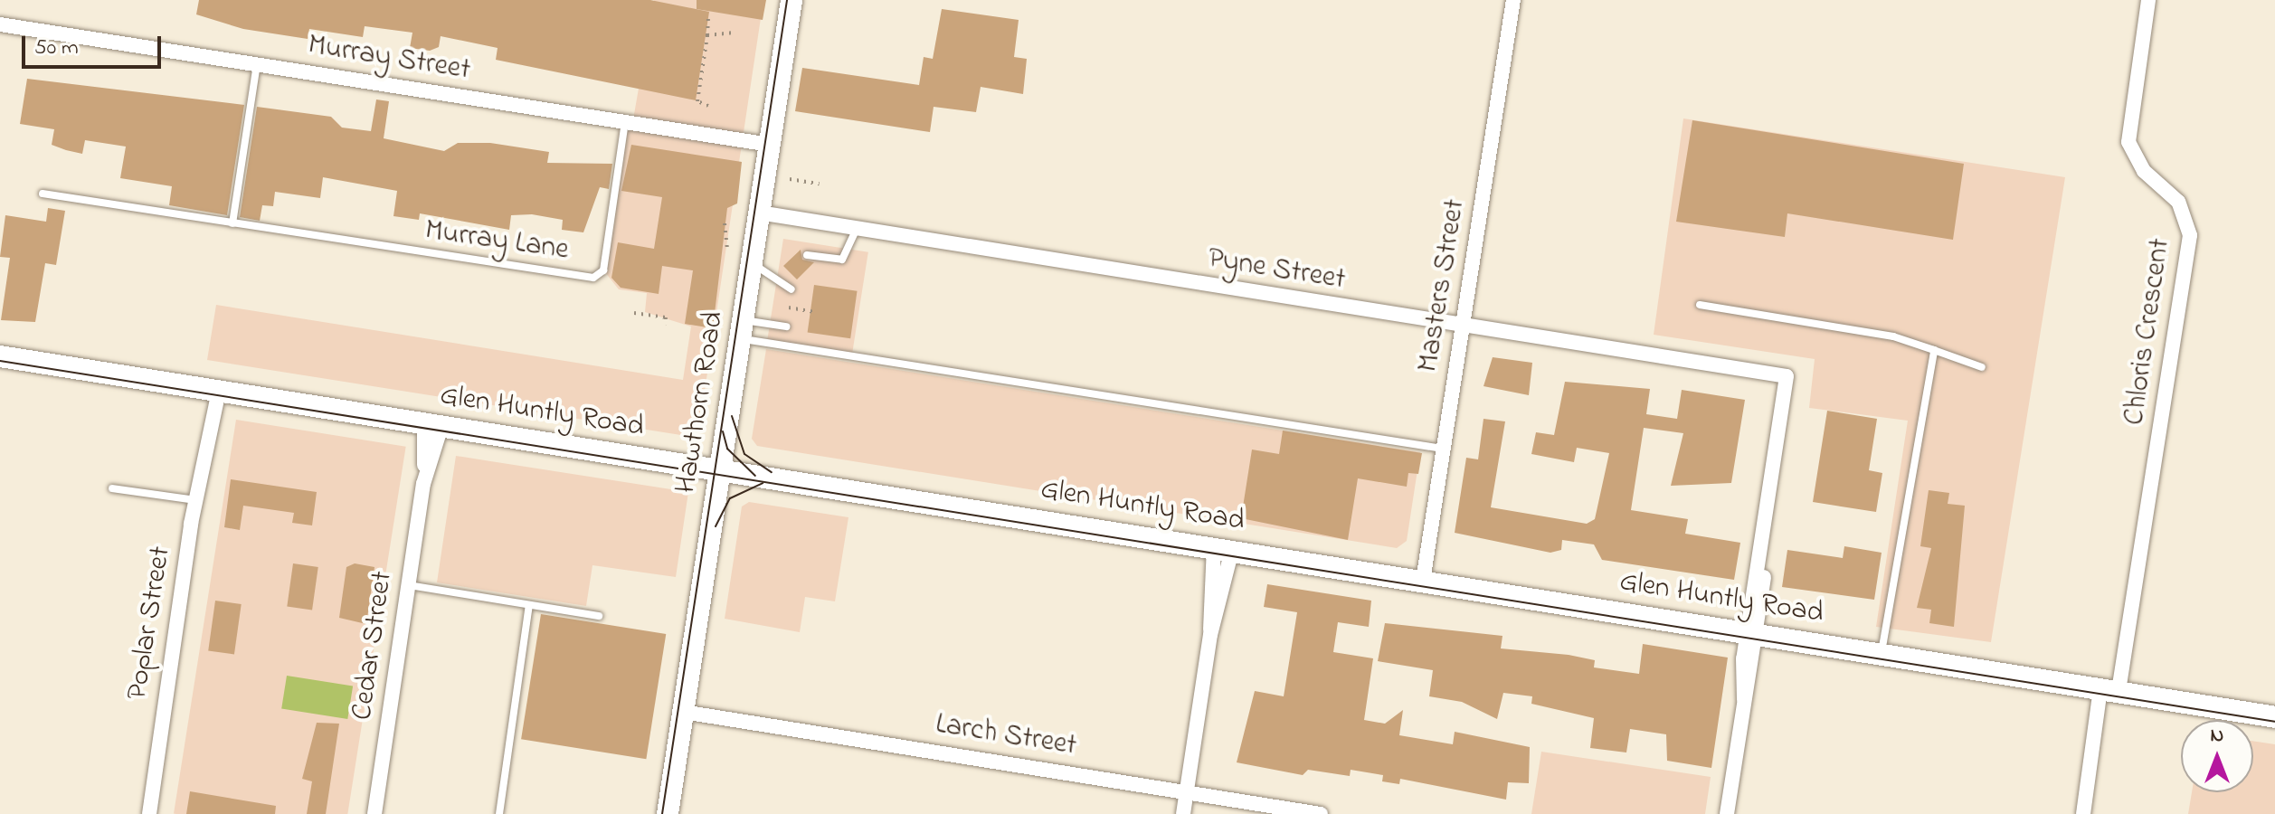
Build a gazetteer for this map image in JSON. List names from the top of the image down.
{
  "streets": {
    "street": [
      "Murray Street",
      "Pyne Street",
      "Masters Street",
      "Chloris Crescent",
      "Hawthorn Road",
      "Glen Huntly Road",
      "Poplar Street",
      "Cedar Street",
      "Larch Street"
    ],
    "lane": ["Murray Lane"]
  },
  "crossings": [
    ["Murray Street", "Murray Lane"],
    ["Murray Street", "Hawthorn Road"],
    ["Pyne Street", "Masters Street"],
    ["Pyne Street", "Hawthorn Road"],
    ["Pyne Street", "Glen Huntly Road"],
    ["Masters Street", "Glen Huntly Road"],
    ["Chloris Crescent", "Glen Huntly Road"],
    ["Hawthorn Road", "Glen Huntly Road"],
    ["Hawthorn Road", "Larch Street"],
    ["Glen Huntly Road", "Poplar Street"],
    ["Glen Huntly Road", "Cedar Street"]
  ],
  "scale_bar": "50 m",
  "north": "top"
}
